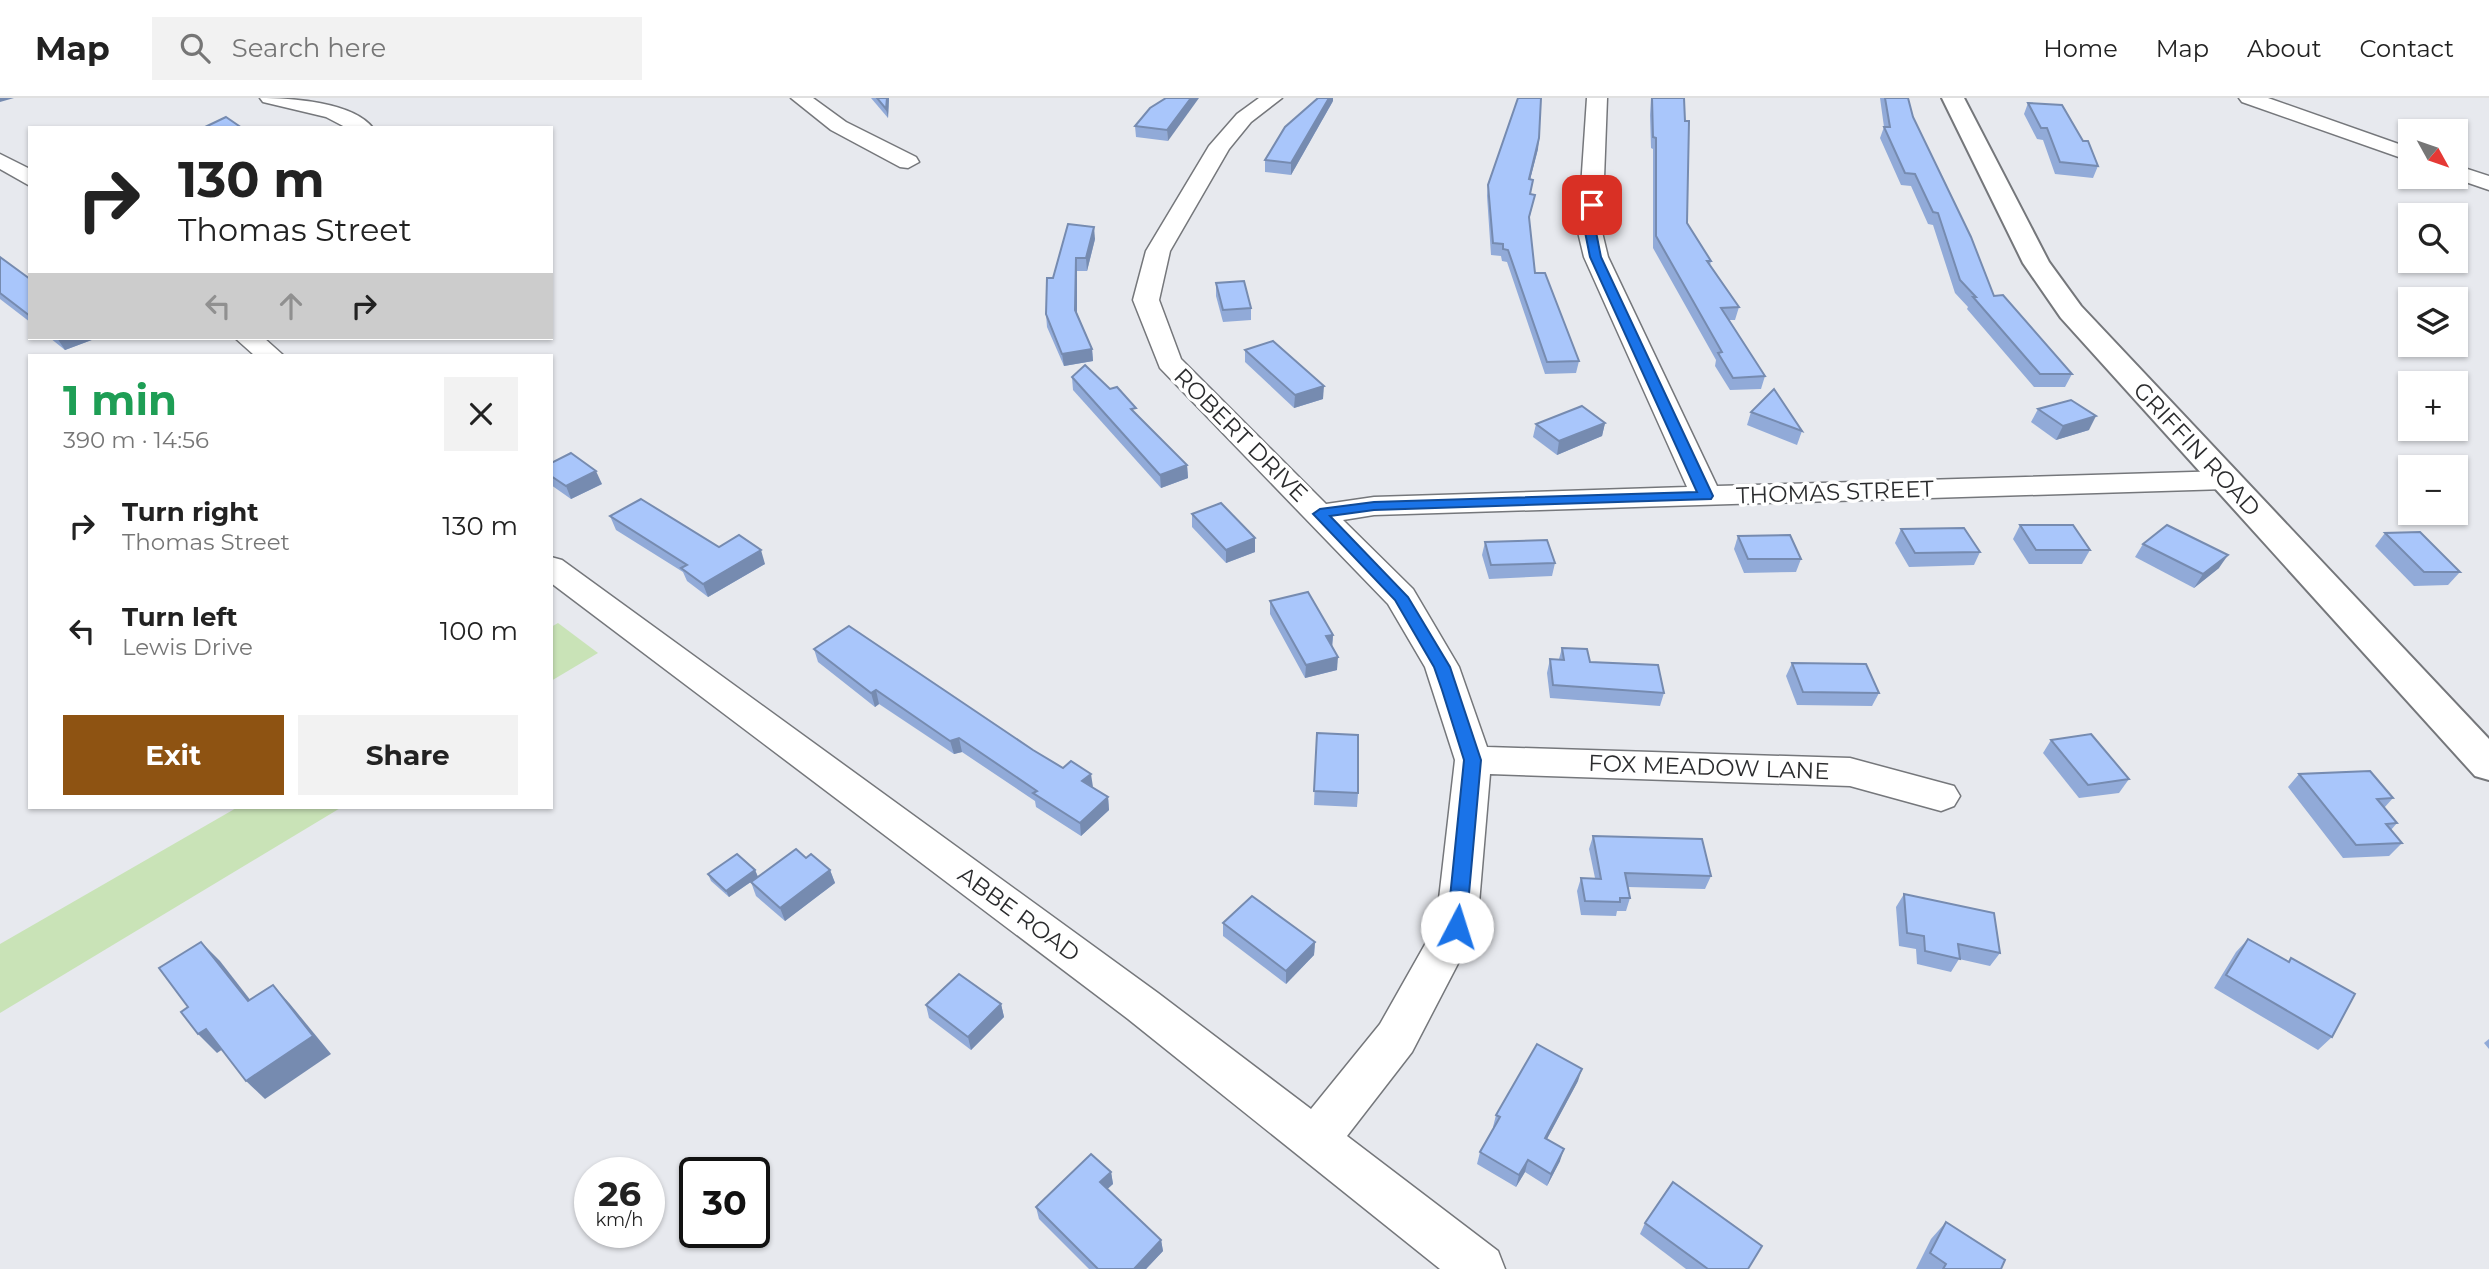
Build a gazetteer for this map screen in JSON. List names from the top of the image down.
{
  "streets": {
    "street": [
      "ROBERT DRIVE",
      "GRIFFIN ROAD",
      "THOMAS STREET",
      "FOX MEADOW LANE",
      "ABBE ROAD"
    ]
  },
  "crossings": [
    ["ROBERT DRIVE", "THOMAS STREET"],
    ["ROBERT DRIVE", "FOX MEADOW LANE"],
    ["ROBERT DRIVE", "ABBE ROAD"],
    ["GRIFFIN ROAD", "THOMAS STREET"]
  ],
  "north": "bottom right",
  "page": {
    "header": "Map",
    "search": "Search here",
    "nav": [
      "Home",
      "Map",
      "About",
      "Contact"
    ],
    "map_buttons": ["+", "−"],
    "turn": ["130 m", "Thomas Street"],
    "heading": ["1 min", "390 m · 14:56"],
    "list": [
      {
        "name": "Turn right",
        "note": "Thomas Street",
        "value": "130 m"
      },
      {
        "name": "Turn left",
        "note": "Lewis Drive",
        "value": "100 m"
      }
    ],
    "buttons": ["Exit", "Share"],
    "speed": "26 km/h",
    "limit": "30"
  }
}
